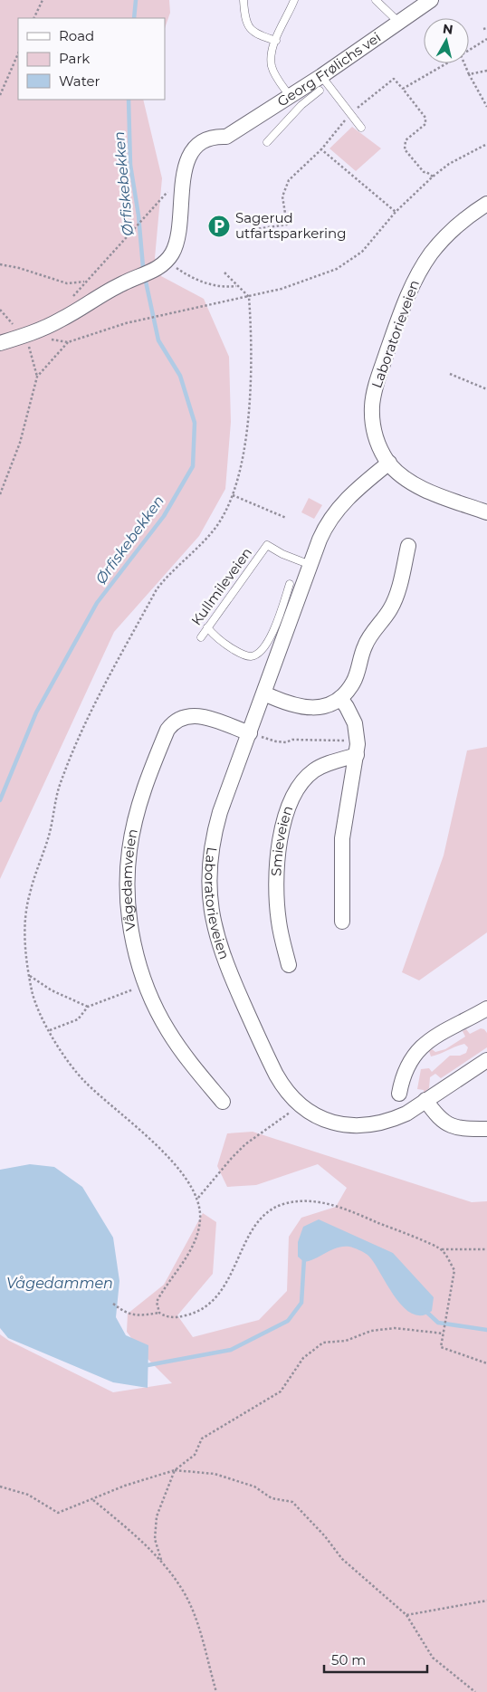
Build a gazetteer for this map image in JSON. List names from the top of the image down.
{
  "streets": {
    "street": [
      "Georg Frølichs vei",
      "Laboratorieveien",
      "Smieveien",
      "Vågedamveien"
    ],
    "lane": ["Kullmileveien"]
  },
  "crossings": [
    ["Laboratorieveien", "Kullmileveien"],
    ["Laboratorieveien", "Vågedamveien"]
  ],
  "water": ["Ørfiskebekken", "Vågedammen"],
  "places": {
    "parking": ["Sagerud utfartsparkering"]
  },
  "legend": ["Road", "Park", "Water"],
  "scale_bar": "50 m",
  "north": "top"
}
